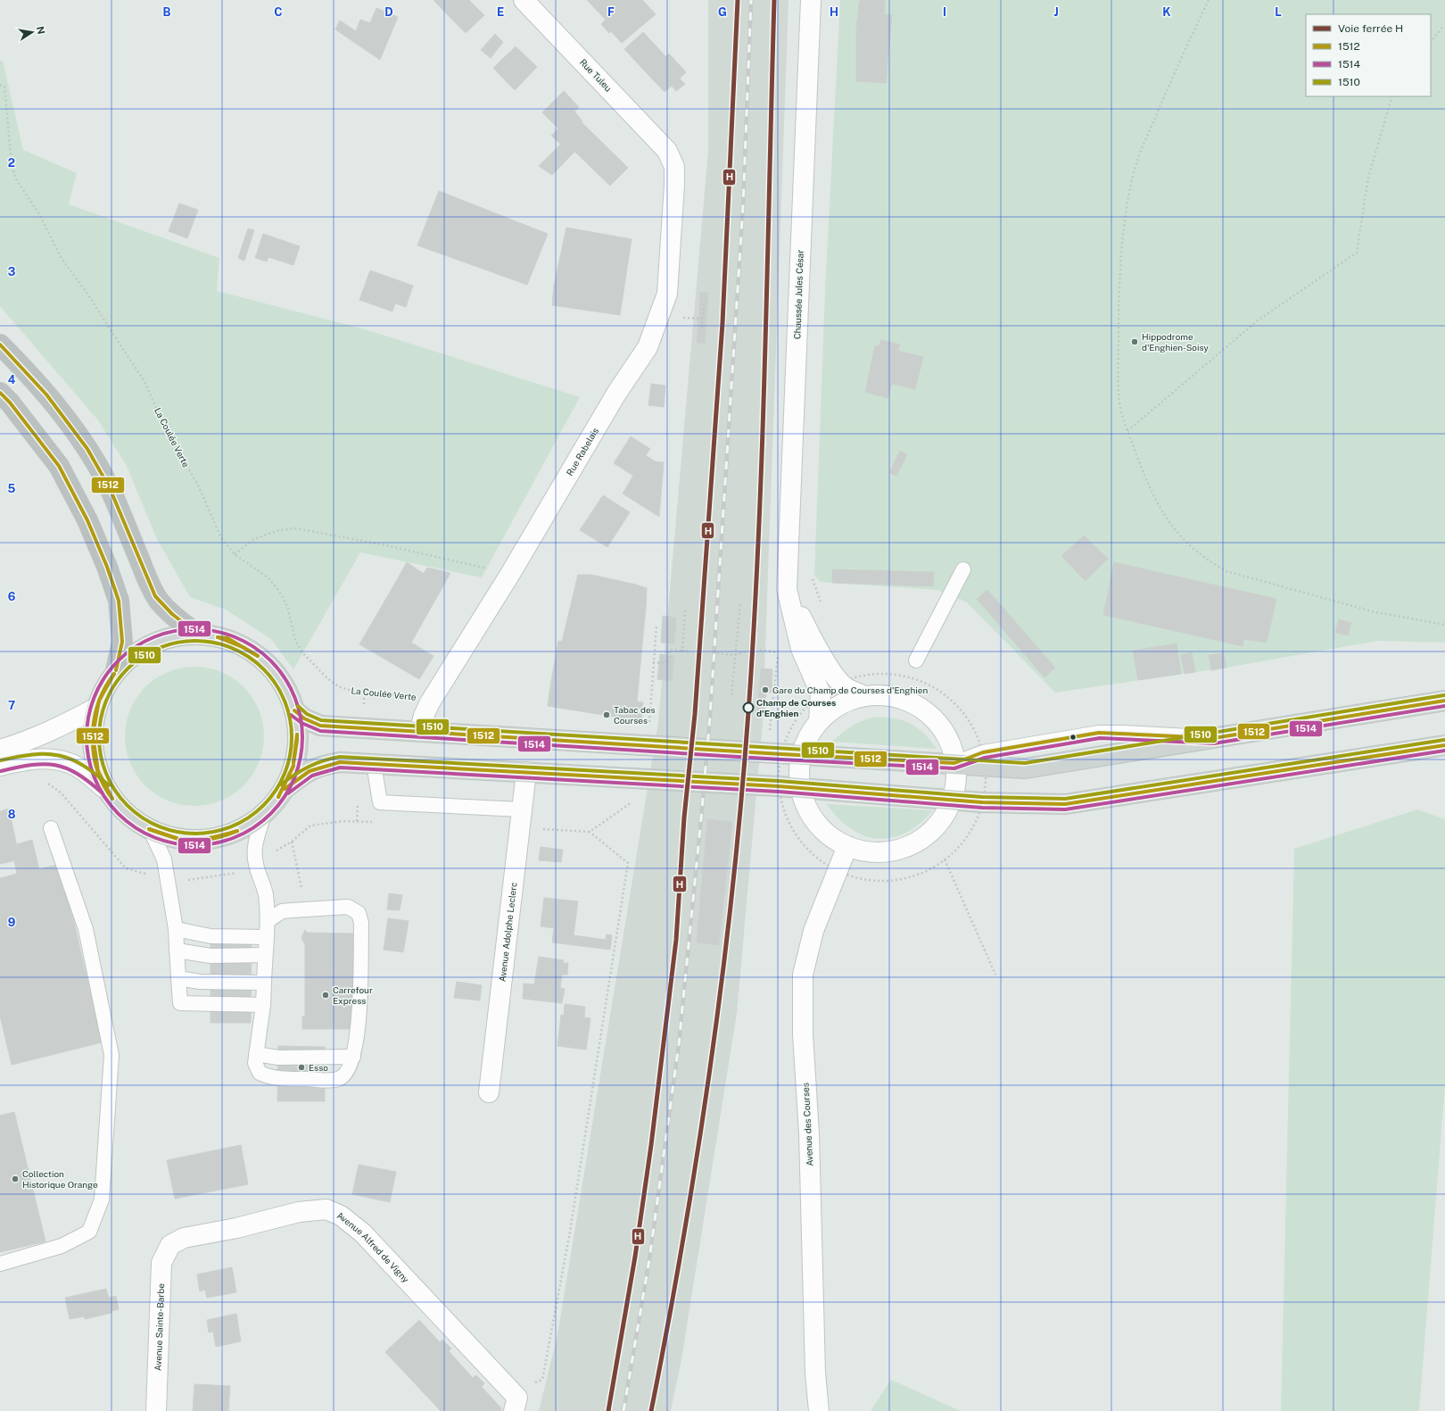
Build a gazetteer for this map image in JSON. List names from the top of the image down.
{
  "streets": {
    "street": [
      "Rue Tuleu",
      "Chaussée Jules César",
      "Rue Rabelais",
      "Avenue Adolphe Leclerc",
      "Avenue des Courses",
      "Avenue Alfred de Vigny",
      "Avenue Sainte-Barbe"
    ],
    "path": ["La Coulée Verte"]
  },
  "crossings": [
    ["Rue Tuleu", "Rue Rabelais"],
    ["La Coulée Verte", "Rue Rabelais"],
    ["Avenue Alfred de Vigny", "Avenue Sainte-Barbe"]
  ],
  "places": [
    "Hippodrome d'Enghien-Soisy",
    "Gare du Champ de Courses d'Enghien",
    "Champ de Courses d'Enghien",
    "Tabac des Courses",
    "Carrefour Express",
    "Esso",
    "Collection Historique Orange"
  ],
  "lines": [
    "rail line H",
    "transit line 1512",
    "transit line 1514",
    "transit line 1510"
  ],
  "legend": [
    "Voie ferrée H",
    "1512",
    "1514",
    "1510"
  ],
  "north": "right",
  "grid": {
    "columns": [
      "B",
      "C",
      "D",
      "E",
      "F",
      "G",
      "H",
      "I",
      "J",
      "K",
      "L"
    ],
    "rows": [
      "2",
      "3",
      "4",
      "5",
      "6",
      "7",
      "8",
      "9"
    ]
  }
}
